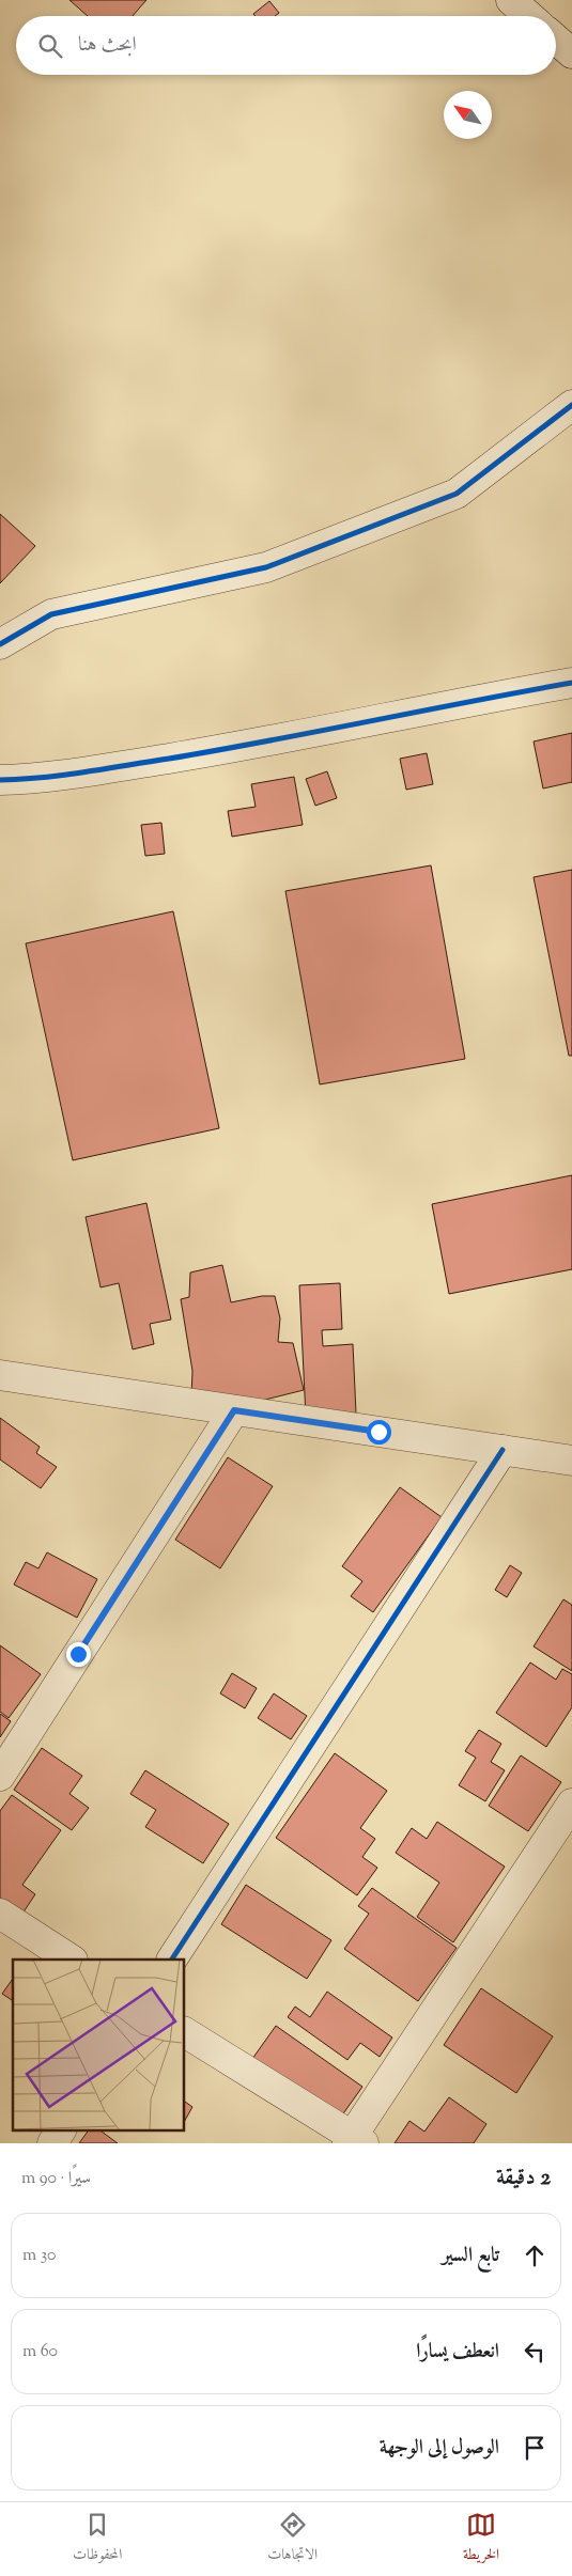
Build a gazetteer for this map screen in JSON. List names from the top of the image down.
{
  "north": "top left",
  "page": {
    "search": "ابحث هنا",
    "heading": ["2 دقيقة", "سيرًا · 90 m"],
    "list": [
      ["تابع السير", "30 m"],
      ["انعطف يسارًا", "60 m"],
      "الوصول إلى الوجهة"
    ],
    "nav": ["الخريطة", "الاتجاهات", "المحفوظات"]
  }
}
